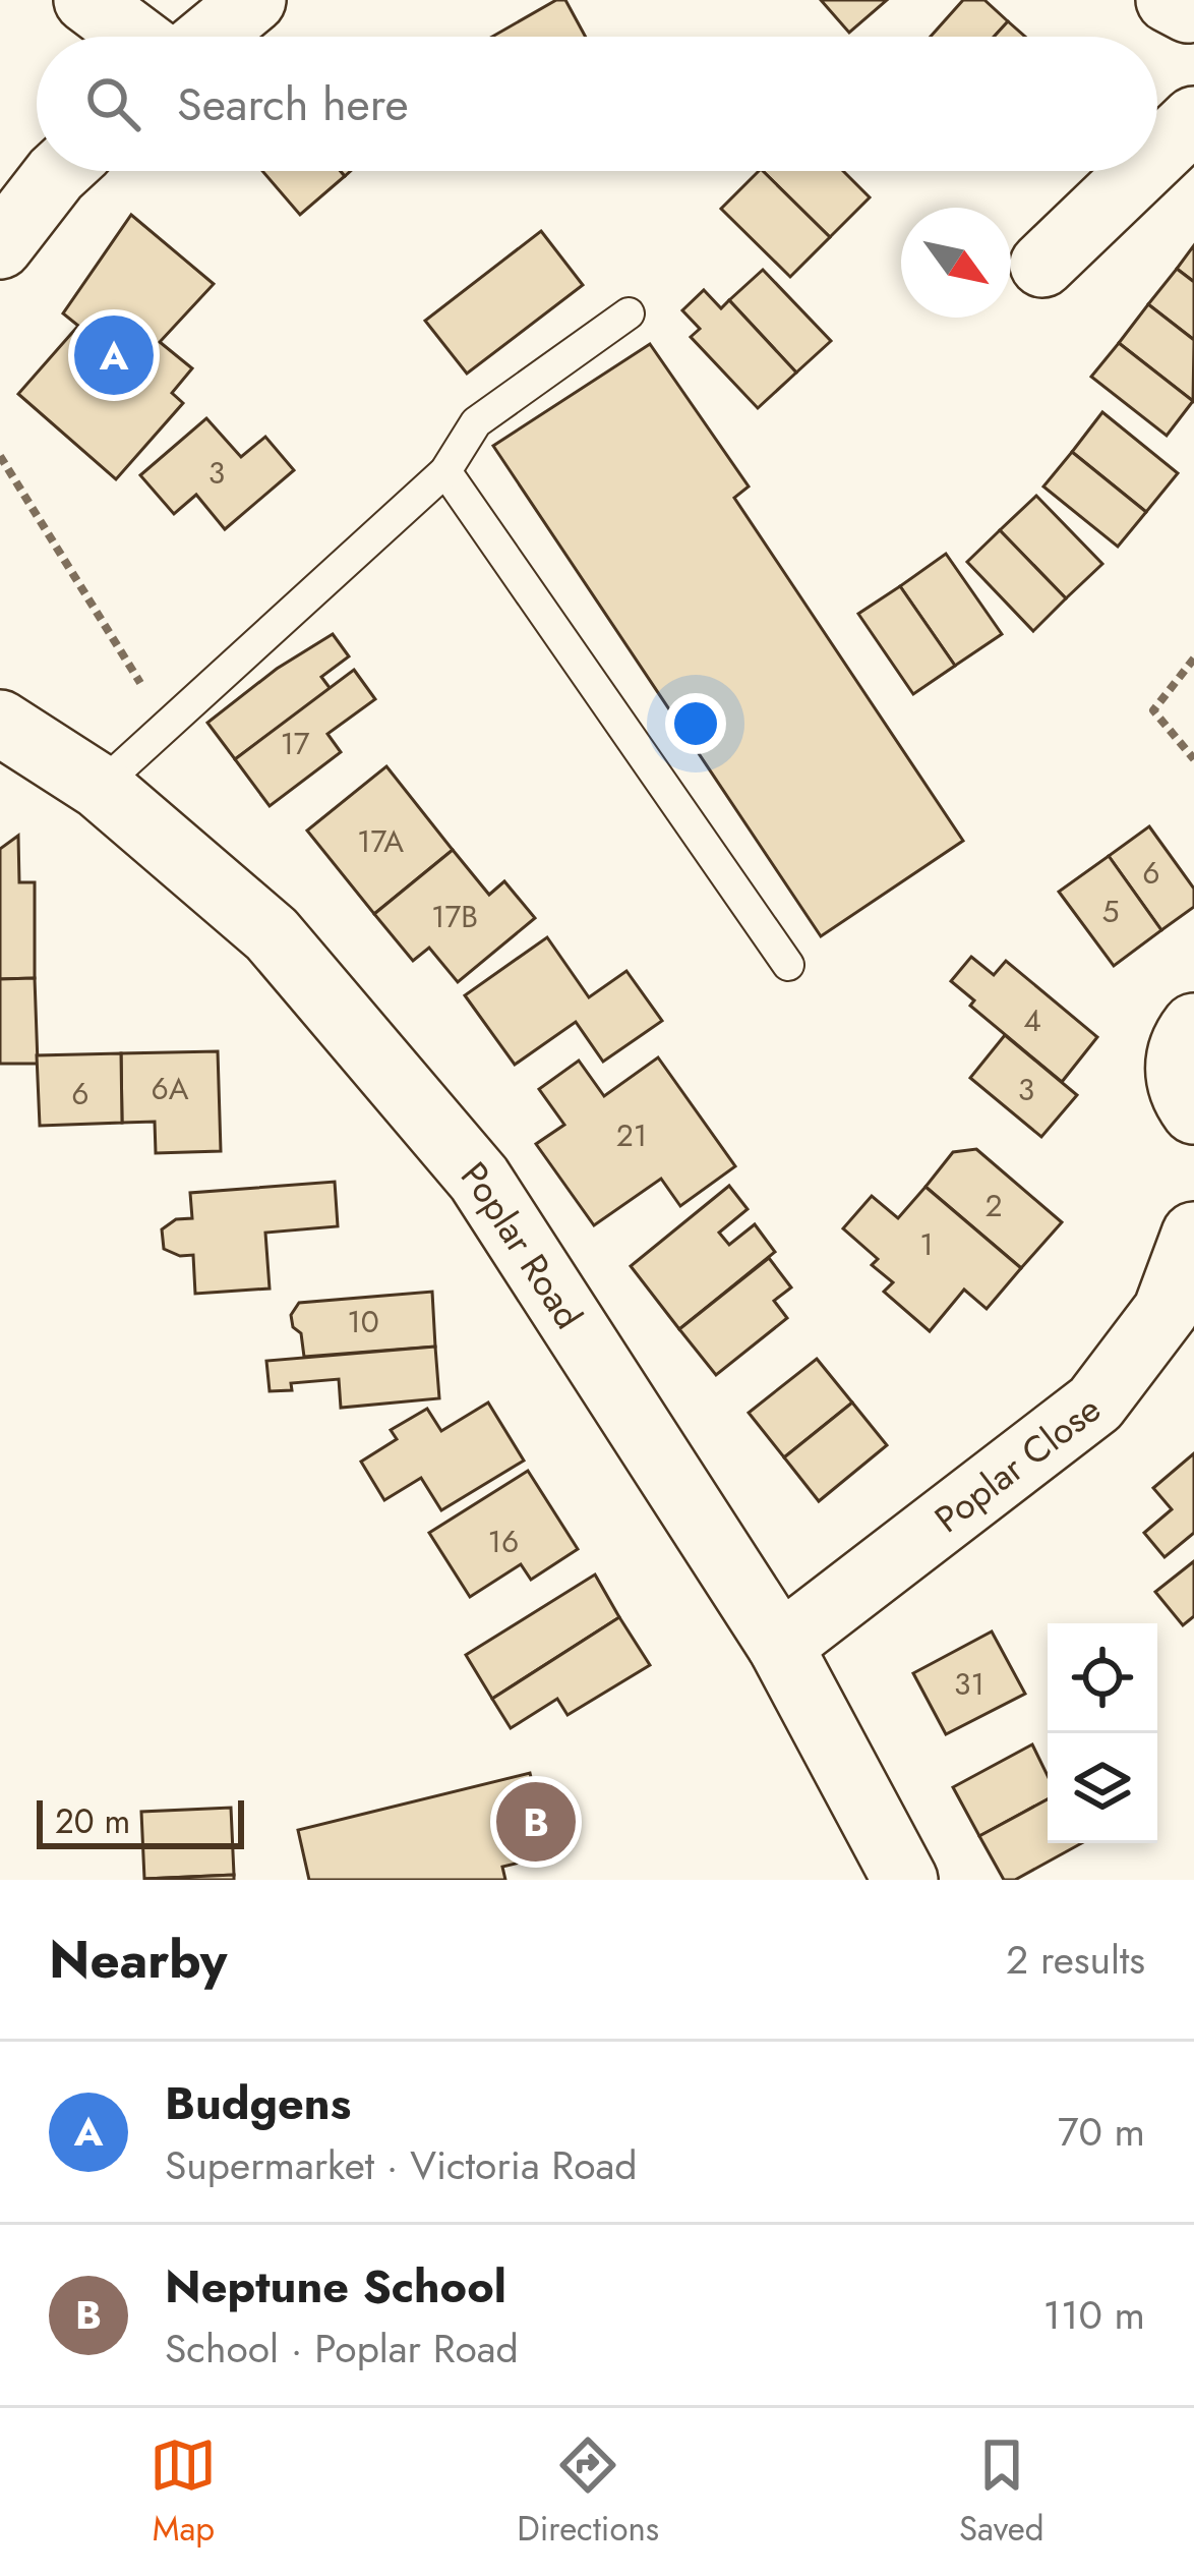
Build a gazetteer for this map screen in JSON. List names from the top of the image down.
{
  "streets": {
    "street": ["Poplar Road", "Poplar Close"]
  },
  "crossings": [
    ["Poplar Road", "Poplar Close"]
  ],
  "house_numbers": [
    "3",
    "17",
    "17A",
    "6",
    "5",
    "17B",
    "4",
    "6A",
    "3",
    "6",
    "21",
    "2",
    "1",
    "10",
    "16",
    "31"
  ],
  "scale_bar": "20 m",
  "north": "bottom right",
  "page": {
    "search": "Search here",
    "pins": ["A", "B"],
    "scale": "20 m",
    "heading": ["Nearby", "2 results"],
    "list": [
      {
        "mark": "A",
        "name": "Budgens",
        "note": "Supermarket · Victoria Road",
        "value": "70 m"
      },
      {
        "mark": "B",
        "name": "Neptune School",
        "note": "School · Poplar Road",
        "value": "110 m"
      }
    ],
    "nav": ["Map", "Directions", "Saved"]
  }
}
